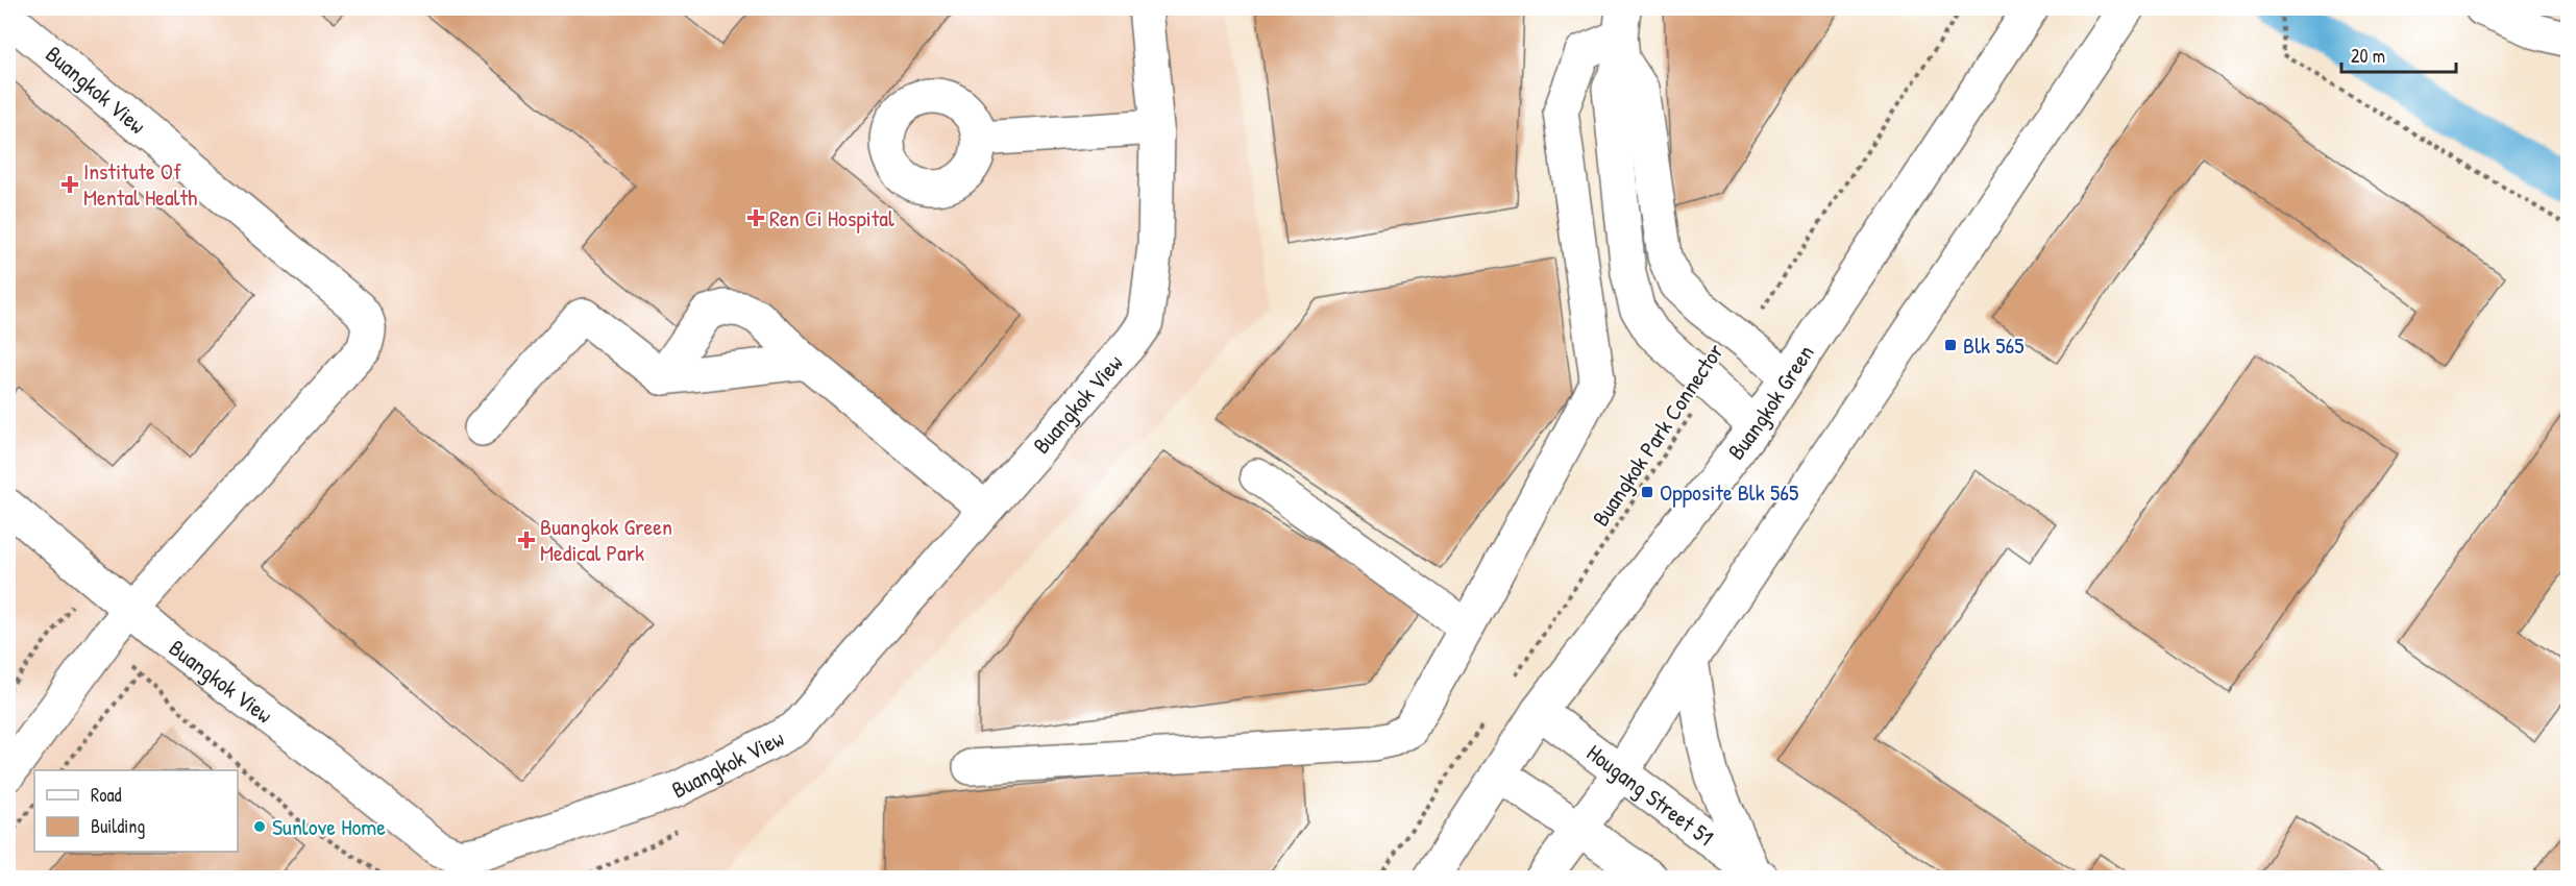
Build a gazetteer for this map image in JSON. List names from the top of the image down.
{
  "streets": {
    "street": ["Buangkok View", "Buangkok Green", "Hougang Street 51"],
    "path": ["Buangkok Park Connector"]
  },
  "crossings": [
    ["Buangkok Green", "Hougang Street 51"]
  ],
  "places": {
    "health": ["Institute Of Mental Health", "Ren Ci Hospital", "Buangkok Green Medical Park"],
    "transit": ["Blk 565", "Opposite Blk 565"],
    "other": ["Sunlove Home"]
  },
  "legend": ["Road", "Building"],
  "scale_bar": "20 m"
}
